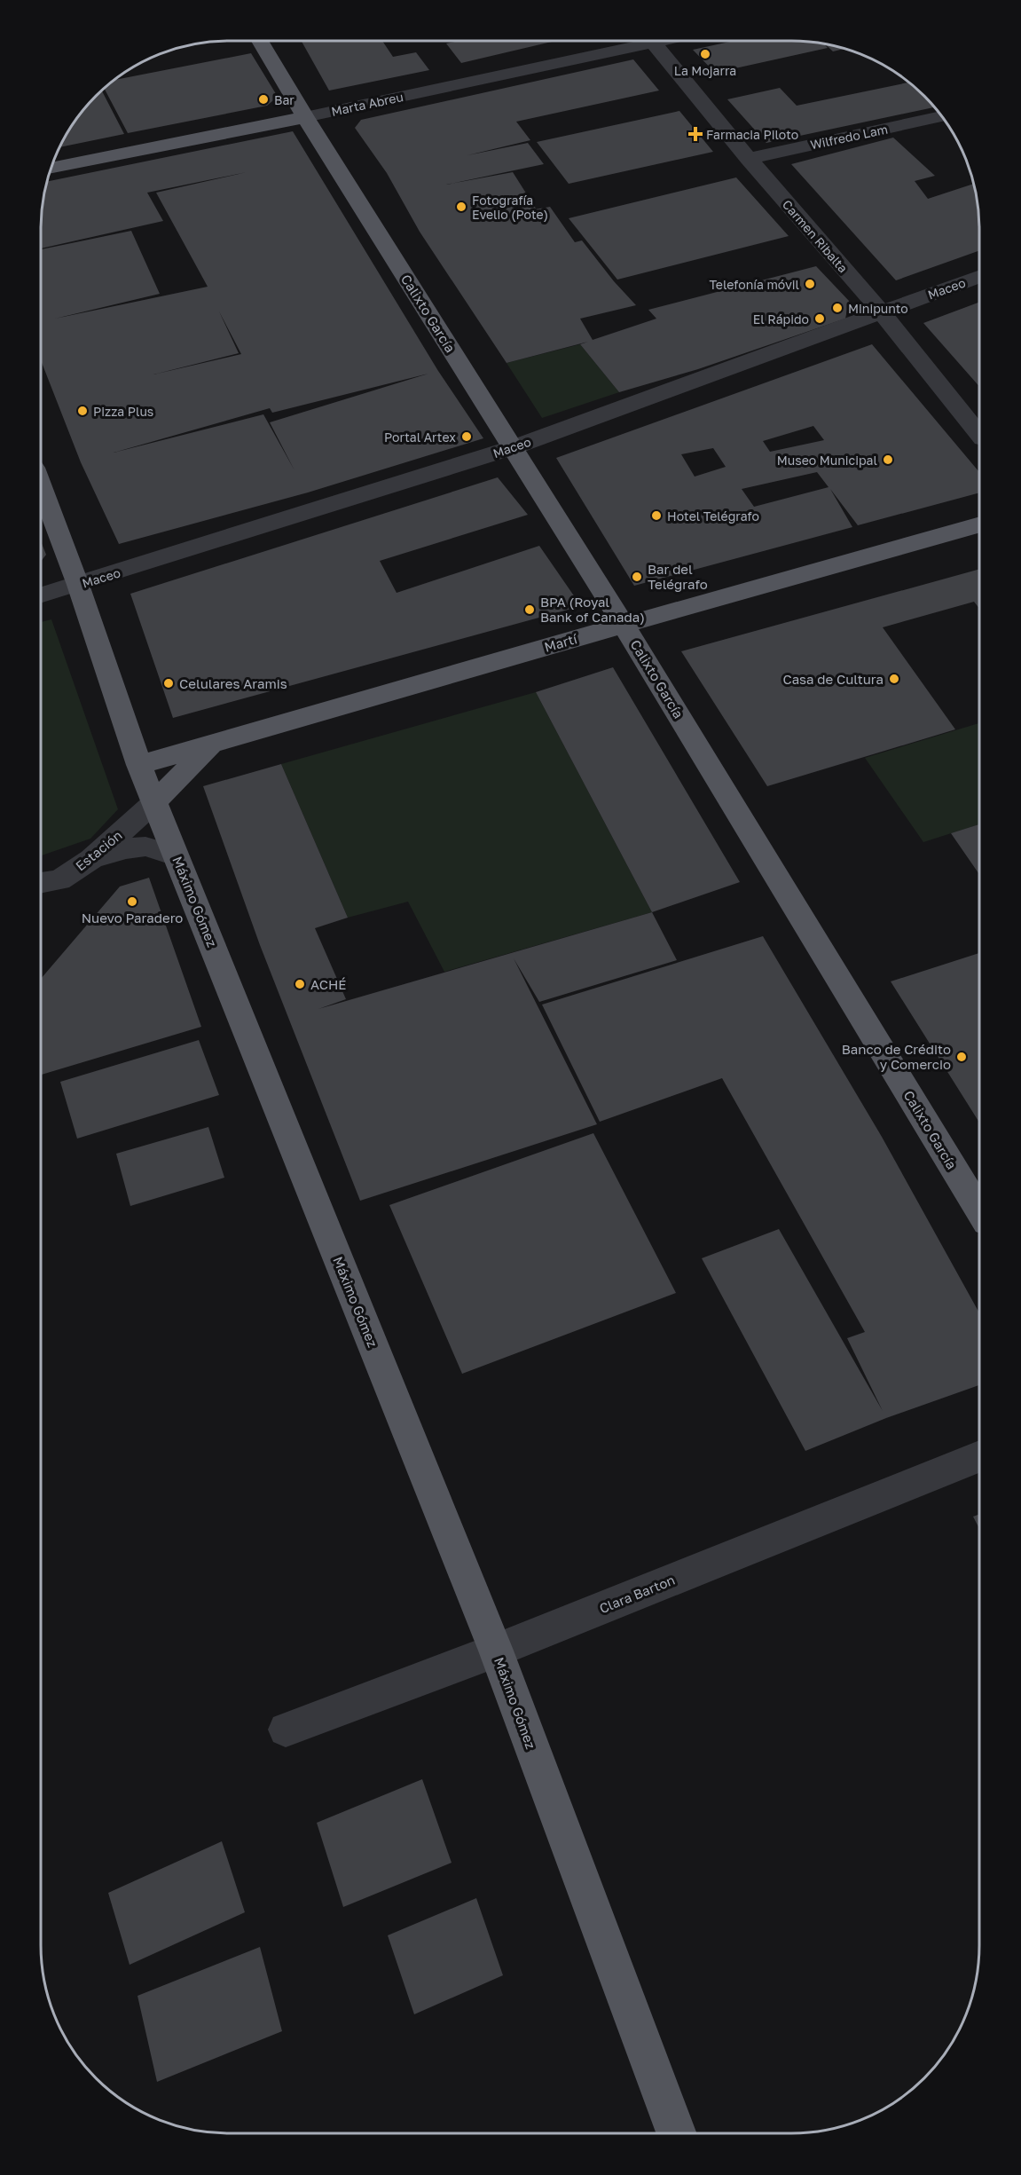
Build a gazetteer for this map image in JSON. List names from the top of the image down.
{
  "streets": {
    "main road": [
      "Marta Abreu",
      "Calixto García",
      "Martí",
      "Máximo Gómez"
    ],
    "street": [
      "Wilfredo Lam",
      "Carmen Ribalta",
      "Maceo",
      "Estación",
      "Clara Barton"
    ]
  },
  "crossings": [
    ["Marta Abreu", "Calixto García"],
    ["Wilfredo Lam", "Carmen Ribalta"],
    ["Carmen Ribalta", "Maceo"],
    ["Maceo", "Calixto García"],
    ["Maceo", "Máximo Gómez"],
    ["Calixto García", "Martí"],
    ["Martí", "Máximo Gómez"],
    ["Estación", "Máximo Gómez"],
    ["Máximo Gómez", "Clara Barton"]
  ],
  "places": {
    "other": [
      "La Mojarra",
      "Bar",
      "Fotografía Evelio (Pote)",
      "Telefonía móvil",
      "Minipunto",
      "El Rápido",
      "Pizza Plus",
      "Portal Artex",
      "Museo Municipal",
      "Hotel Telégrafo",
      "Bar del Telégrafo",
      "BPA (Royal Bank of Canada)",
      "Casa de Cultura",
      "Celulares Aramis",
      "Nuevo Paradero",
      "ACHÉ",
      "Banco de Crédito y Comercio"
    ],
    "health": ["Farmacia Piloto"]
  }
}
